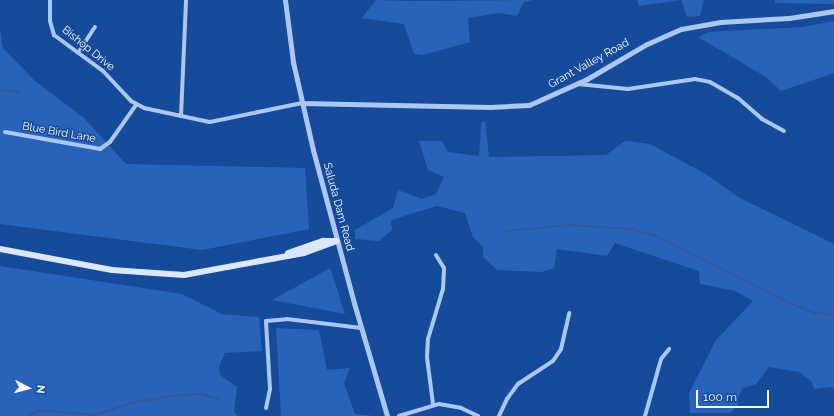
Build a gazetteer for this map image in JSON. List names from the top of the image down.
{
  "streets": {
    "street": [
      "Bishop Drive",
      "Grant Valley Road",
      "Blue Bird Lane",
      "Saluda Dam Road"
    ]
  },
  "crossings": [
    ["Bishop Drive", "Grant Valley Road"],
    ["Bishop Drive", "Blue Bird Lane"],
    ["Bishop Drive", "Saluda Dam Road"],
    ["Grant Valley Road", "Saluda Dam Road"]
  ],
  "scale_bar": "100 m",
  "north": "right"
}
